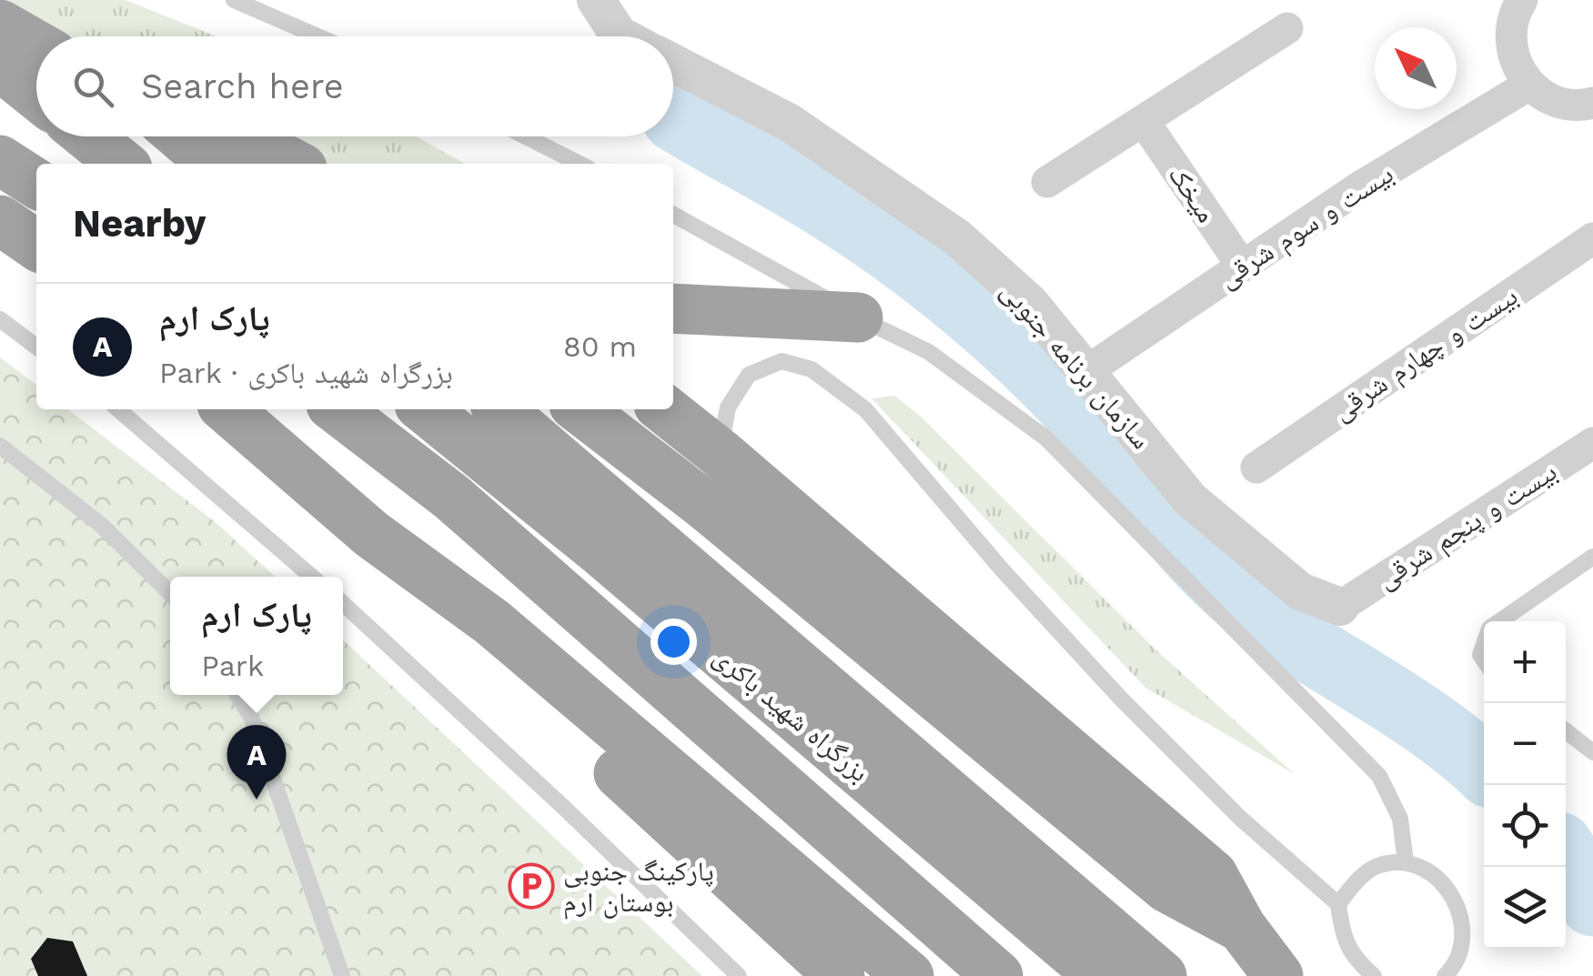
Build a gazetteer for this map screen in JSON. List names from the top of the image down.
{
  "streets": {
    "highway": ["بزرگراه شهید باکری"],
    "street": [
      "میخک",
      "بیست و سوم شرقی",
      "بیست و چهارم شرقی",
      "سازمان برنامه جنوبی",
      "بیست و پنجم شرقی"
    ]
  },
  "crossings": [
    ["میخک", "بیست و سوم شرقی"],
    ["بیست و سوم شرقی", "سازمان برنامه جنوبی"],
    ["سازمان برنامه جنوبی", "بیست و پنجم شرقی"]
  ],
  "places": {
    "parking": ["پارکینگ جنوبی بوستان ارم"]
  },
  "north": "top left",
  "page": {
    "search": "Search here",
    "heading": "Nearby",
    "list": [
      {
        "mark": "A",
        "name": "پارک ارم",
        "note": "Park · بزرگراه شهید باکری",
        "value": "80 m"
      }
    ],
    "popup": ["پارک ارم", "Park"],
    "map_buttons": ["+", "−"],
    "pins": "A"
  }
}
